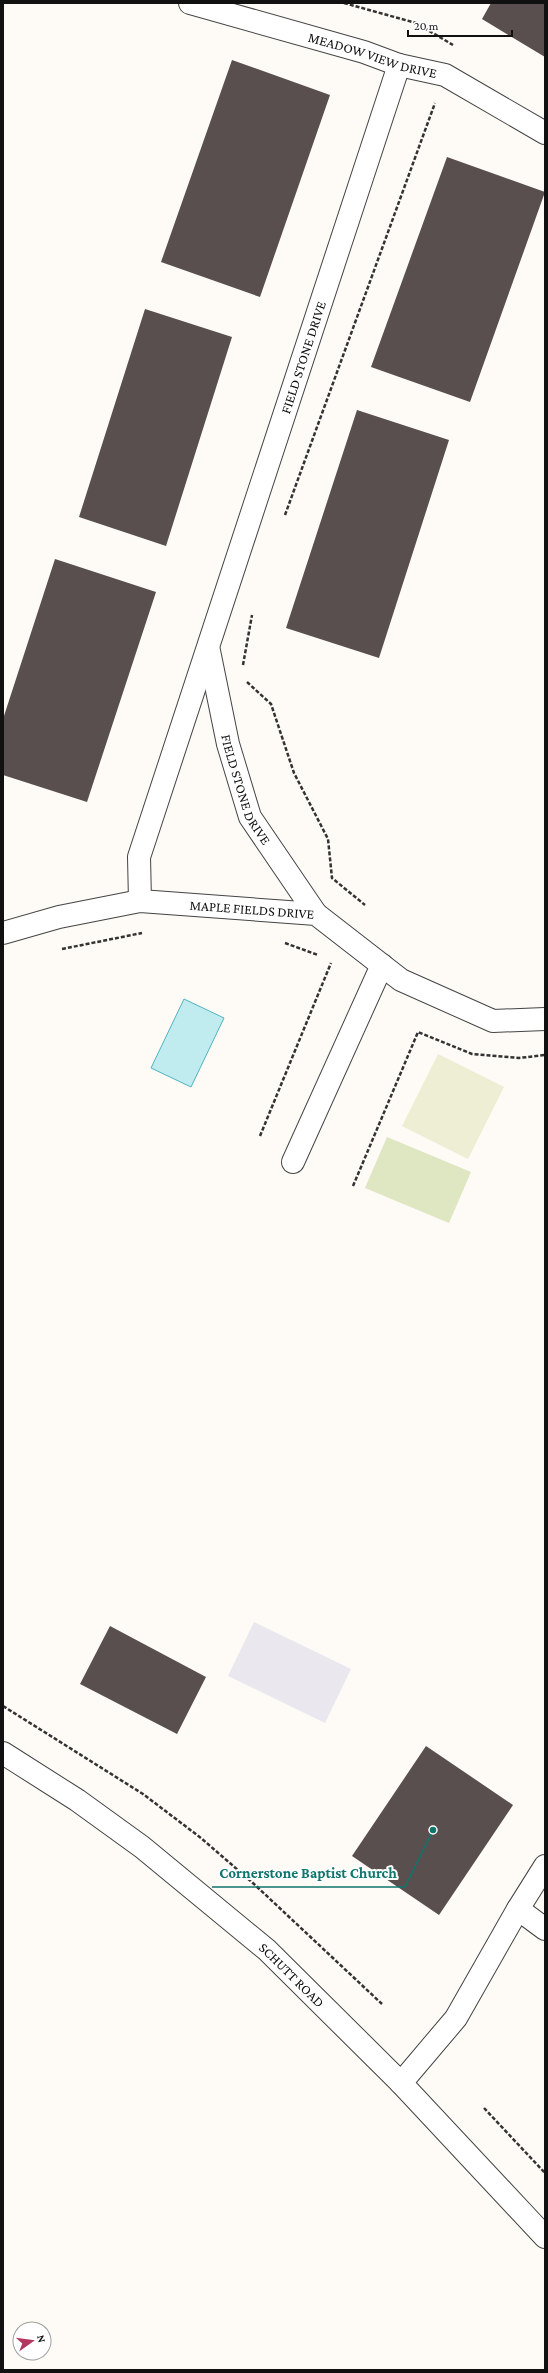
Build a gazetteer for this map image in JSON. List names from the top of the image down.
{
  "streets": {
    "street": [
      "MEADOW VIEW DRIVE",
      "FIELD STONE DRIVE",
      "MAPLE FIELDS DRIVE",
      "SCHUTT ROAD"
    ]
  },
  "crossings": [
    ["MEADOW VIEW DRIVE", "FIELD STONE DRIVE"],
    ["FIELD STONE DRIVE", "MAPLE FIELDS DRIVE"]
  ],
  "places": ["Cornerstone Baptist Church"],
  "scale_bar": "20 m",
  "north": "right"
}
